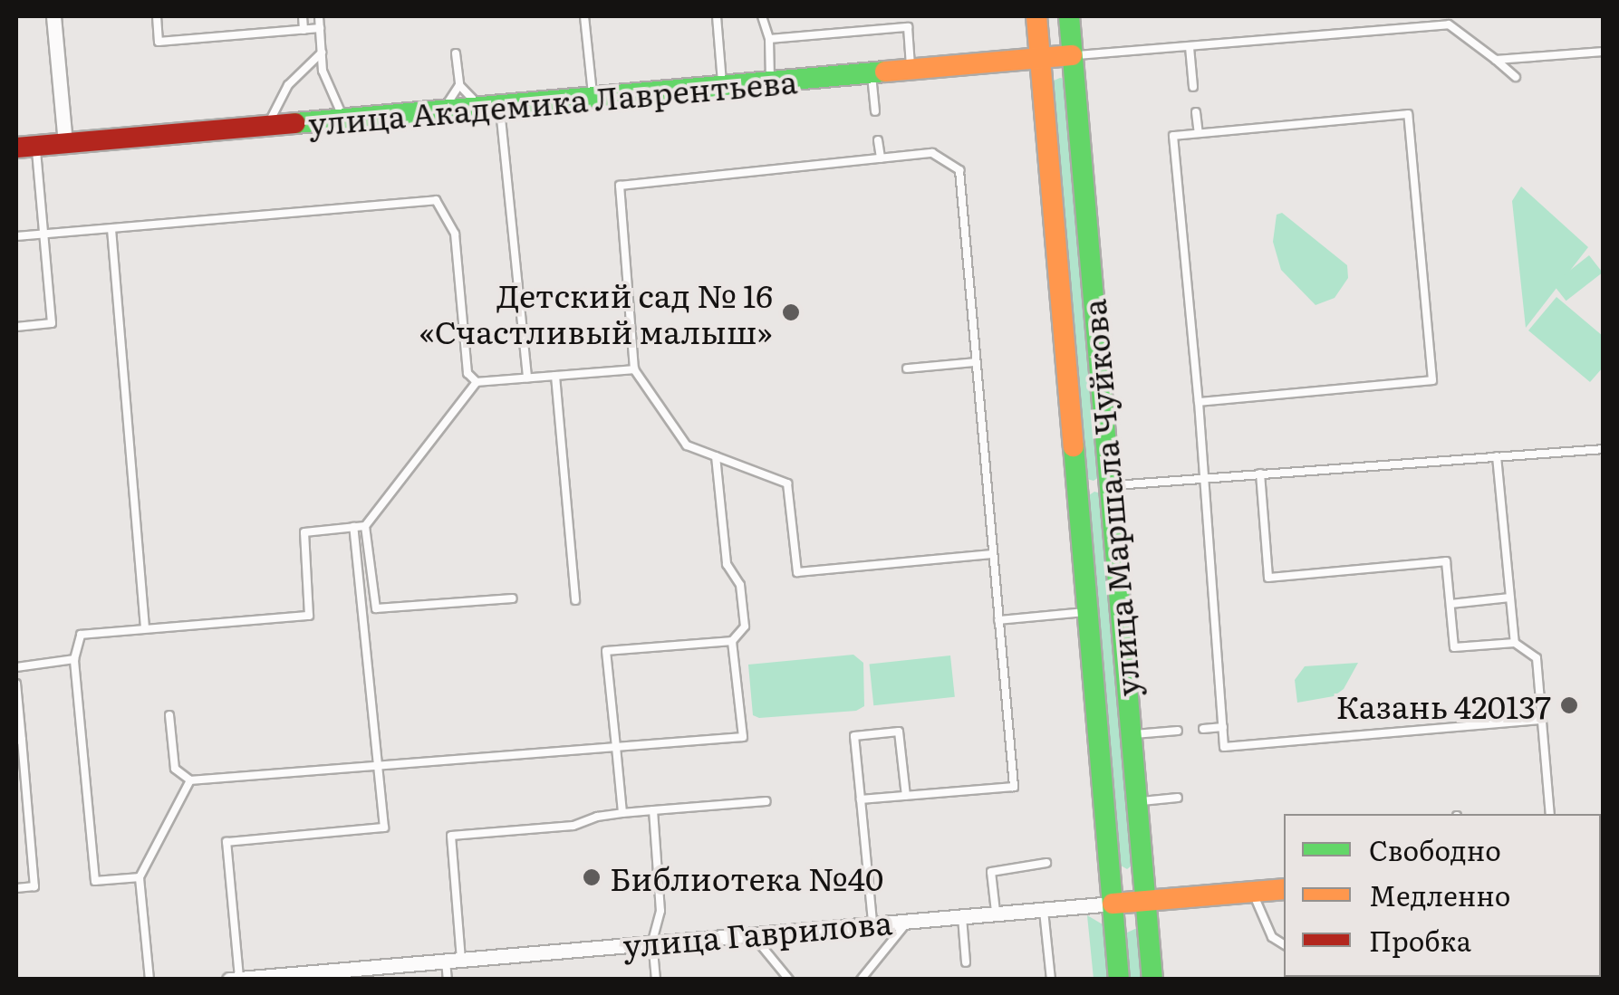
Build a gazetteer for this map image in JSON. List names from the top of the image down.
{
  "streets": {
    "main road": ["улица Академика Лаврентьева", "улица Маршала Чуйкова", "улица Гаврилова"]
  },
  "crossings": [
    ["улица Академика Лаврентьева", "улица Маршала Чуйкова"],
    ["улица Маршала Чуйкова", "улица Гаврилова"]
  ],
  "places": ["Детский сад № 16 «Счастливый малыш»", "Казань 420137", "Библиотека №40"],
  "legend": ["Свободно", "Медленно", "Пробка"]
}
